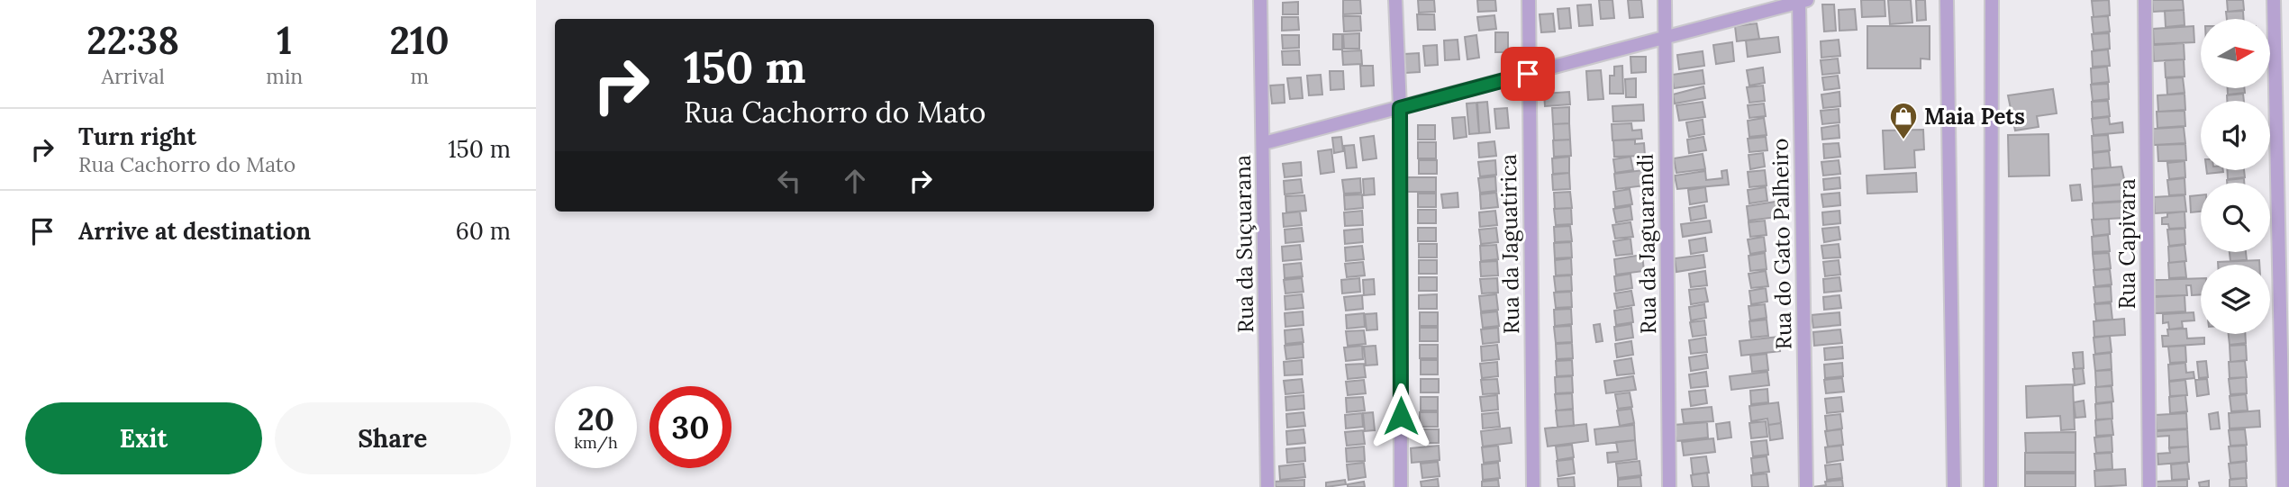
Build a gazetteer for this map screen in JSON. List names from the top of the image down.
{
  "streets": {
    "street": [
      "Rua da Suçuarana",
      "Rua da Jaguatirica",
      "Rua da Jaguarandi",
      "Rua do Gato Palheiro",
      "Rua Capivara"
    ]
  },
  "places": {
    "shop": ["Maia Pets"]
  },
  "north": "right",
  "page": {
    "eta": [
      "22:38",
      "Arrival",
      "1",
      "min",
      "210",
      "m"
    ],
    "turn": ["150 m", "Rua Cachorro do Mato"],
    "list": [
      {
        "name": "Turn right",
        "note": "Rua Cachorro do Mato",
        "value": "150 m"
      },
      {
        "name": "Arrive at destination",
        "value": "60 m"
      }
    ],
    "speed": "20 km/h",
    "limit": "30",
    "buttons": ["Exit", "Share"]
  }
}
